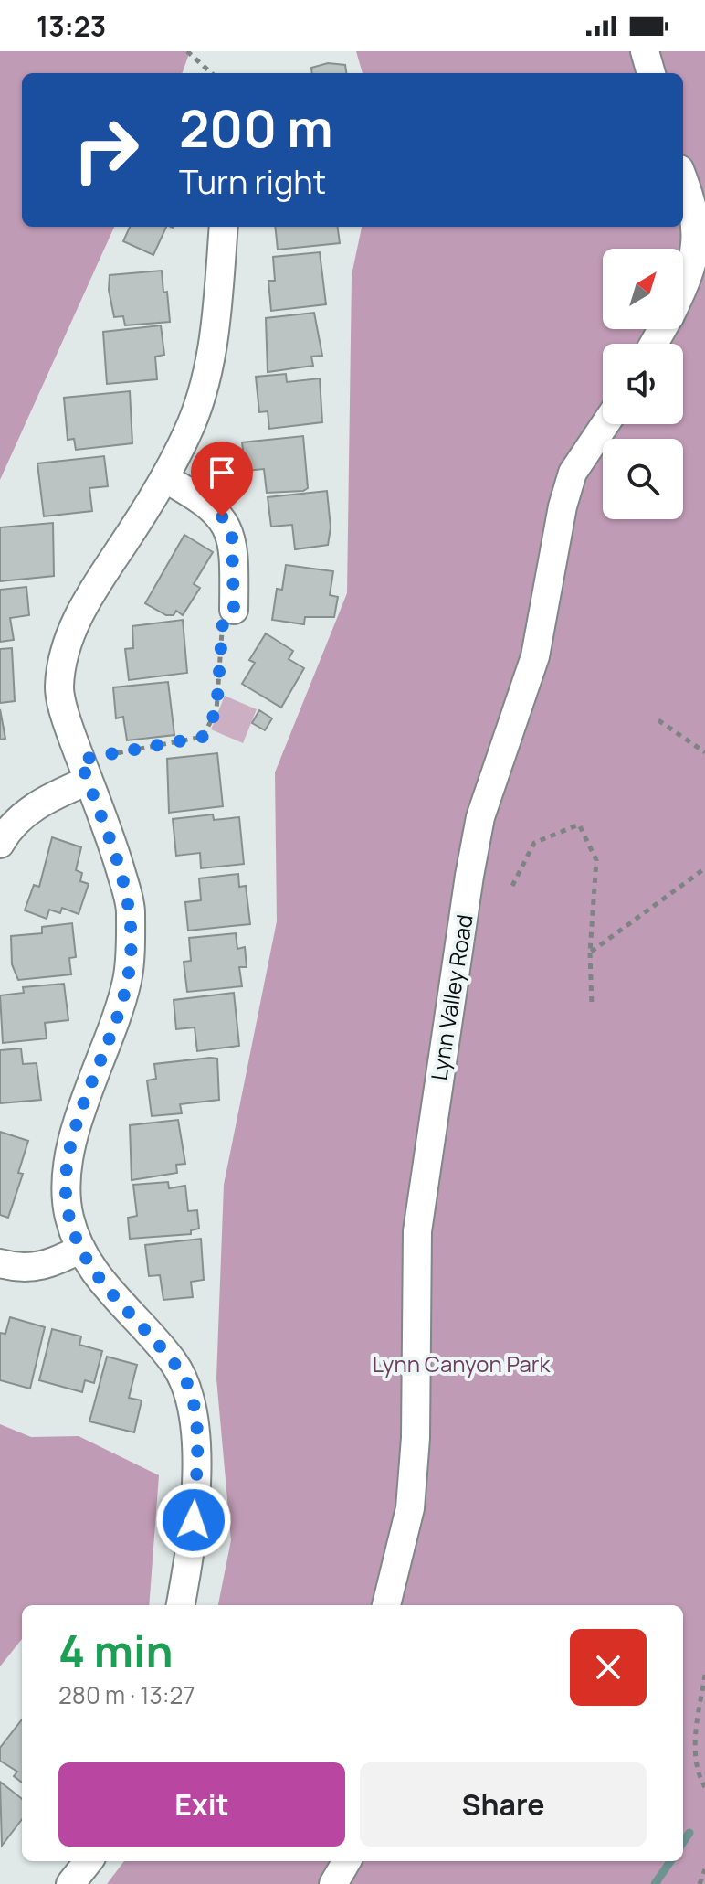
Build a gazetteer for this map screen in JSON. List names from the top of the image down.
{
  "streets": {
    "street": ["Lynn Valley Road"]
  },
  "parks": ["Lynn Canyon Park"],
  "north": "top right",
  "page": {
    "status": "13:23",
    "turn": ["200 m", "Turn right"],
    "heading": ["4 min", "280 m · 13:27"],
    "buttons": ["Exit", "Share"]
  }
}
